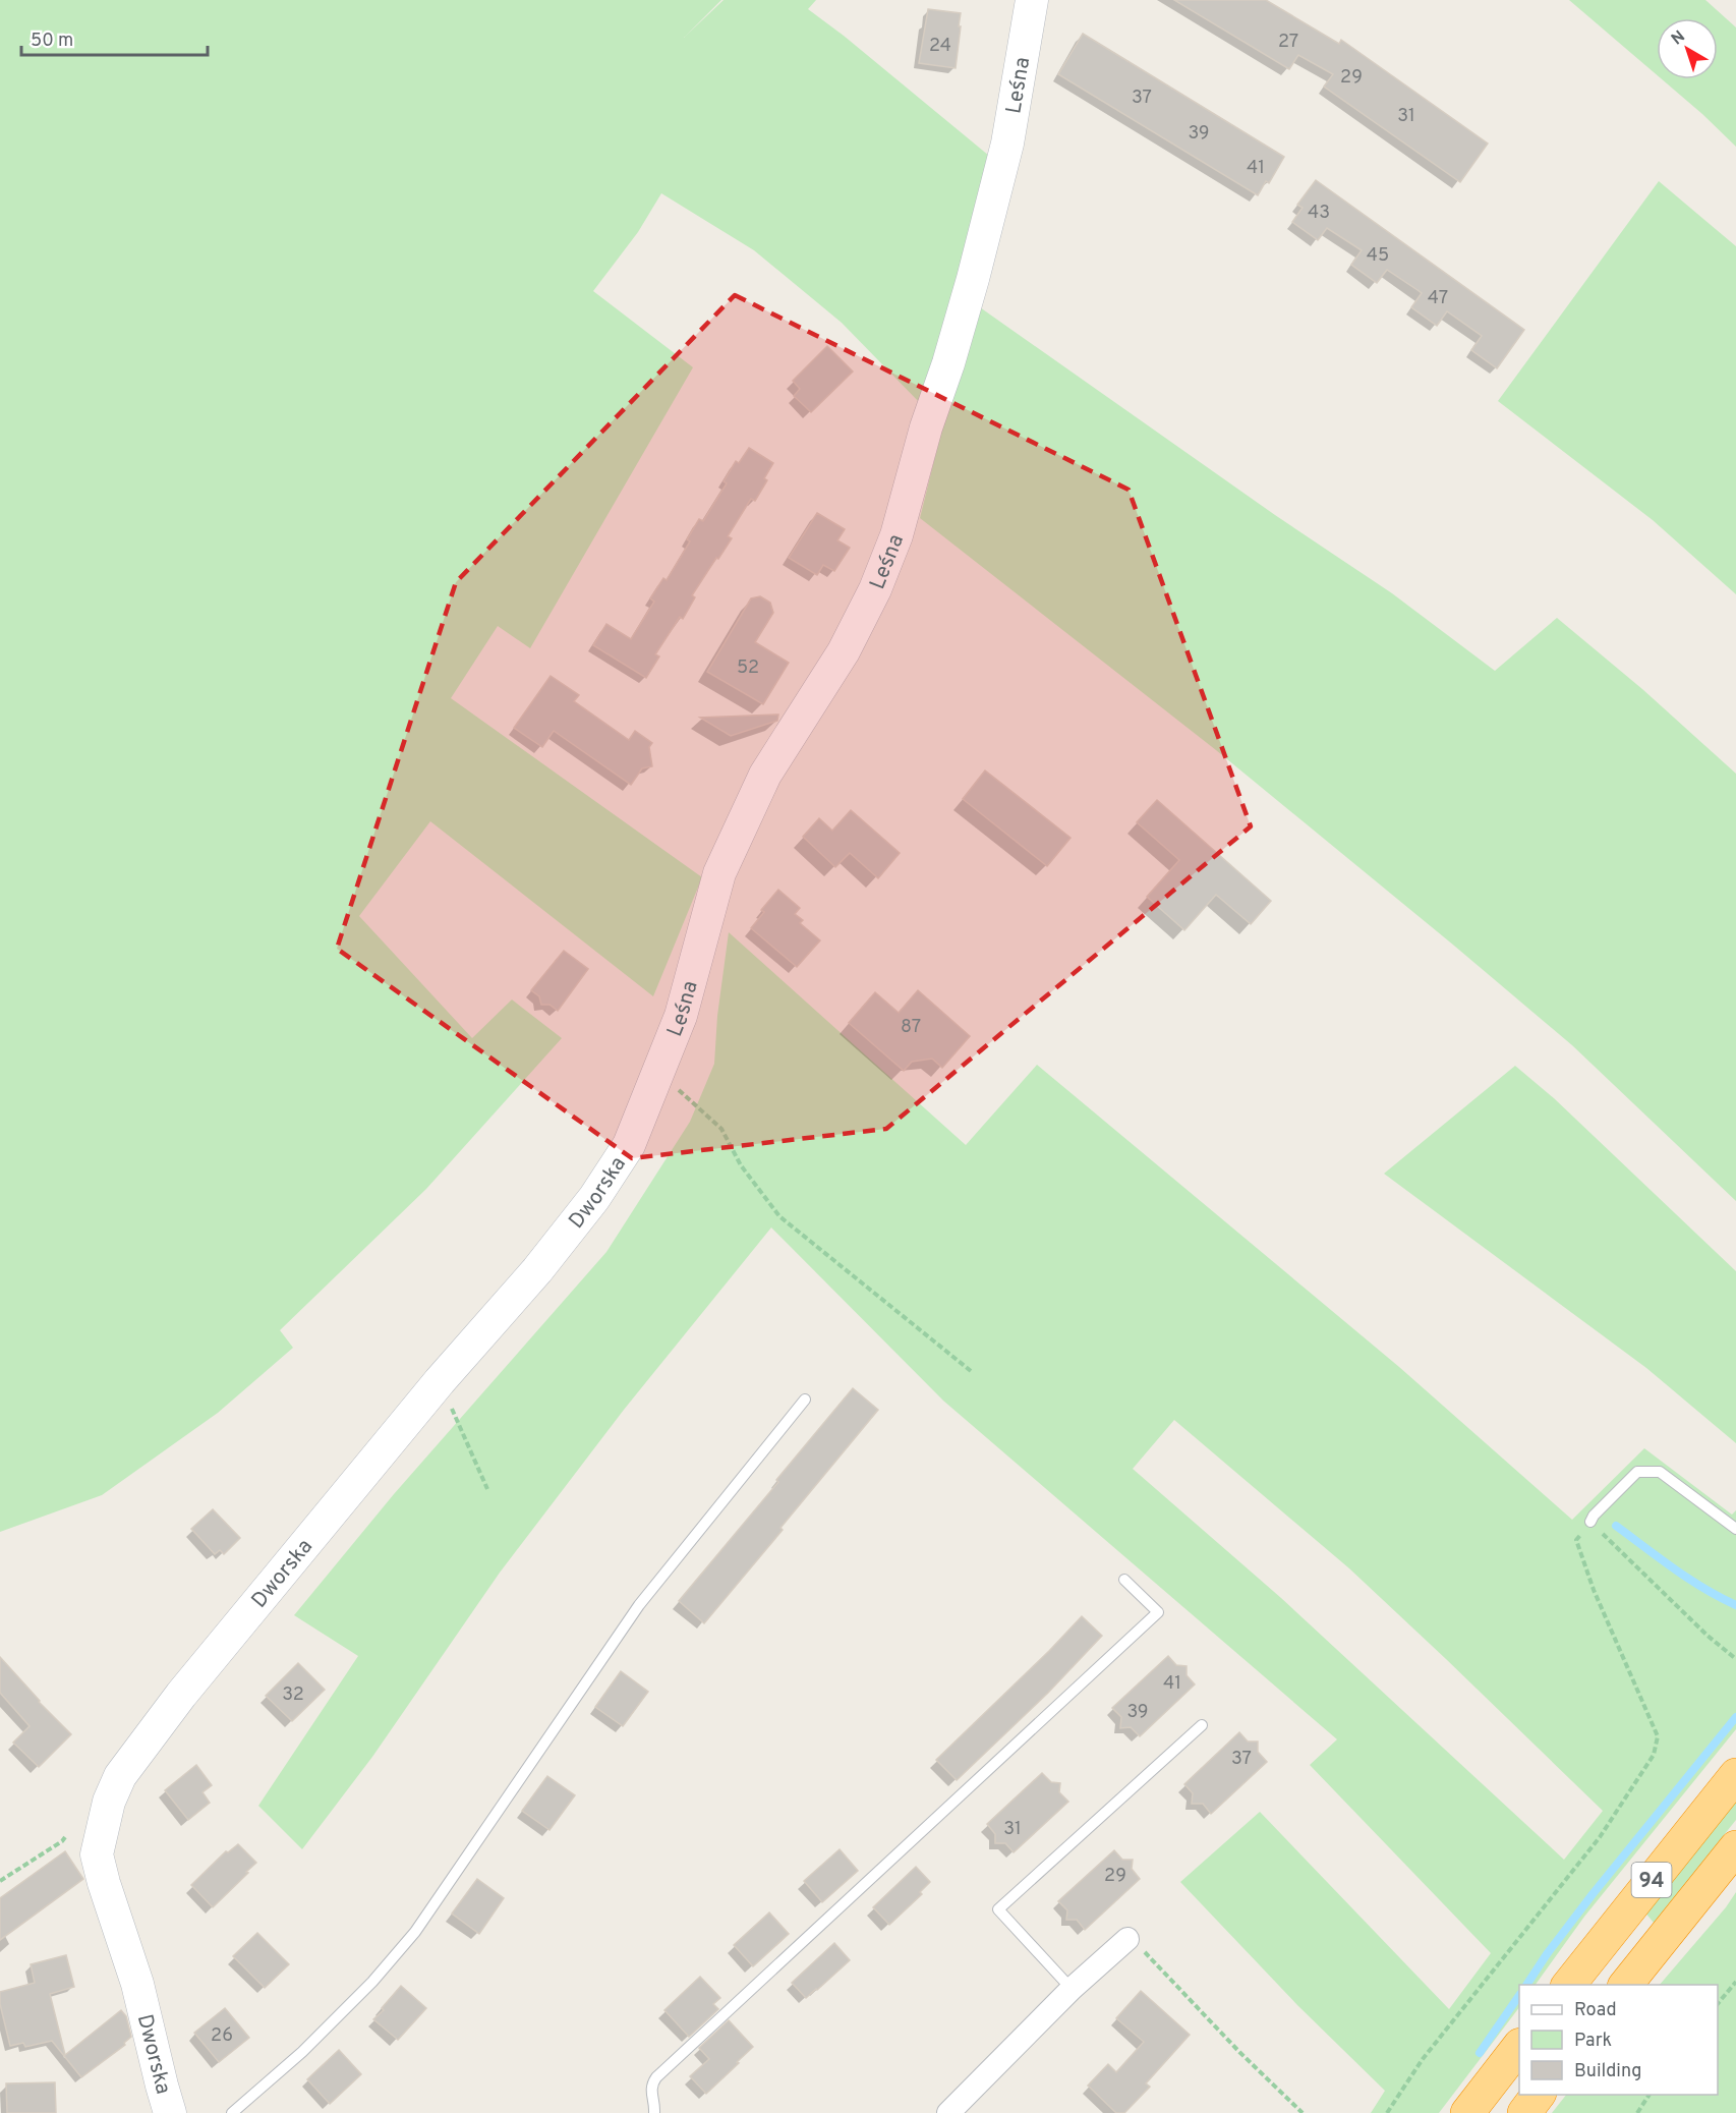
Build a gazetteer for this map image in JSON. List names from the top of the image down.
{
  "streets": {
    "highway": ["94"],
    "street": ["Leśna", "Dworska"]
  },
  "crossings": [
    ["Leśna", "Dworska"]
  ],
  "house_numbers": [
    "27",
    "24",
    "29",
    "37",
    "31",
    "39",
    "41",
    "43",
    "45",
    "47",
    "52",
    "87",
    "41",
    "32",
    "39",
    "37",
    "31",
    "29",
    "26"
  ],
  "legend": ["Road", "Park", "Building"],
  "scale_bar": "50 m",
  "north": "top left"
}
